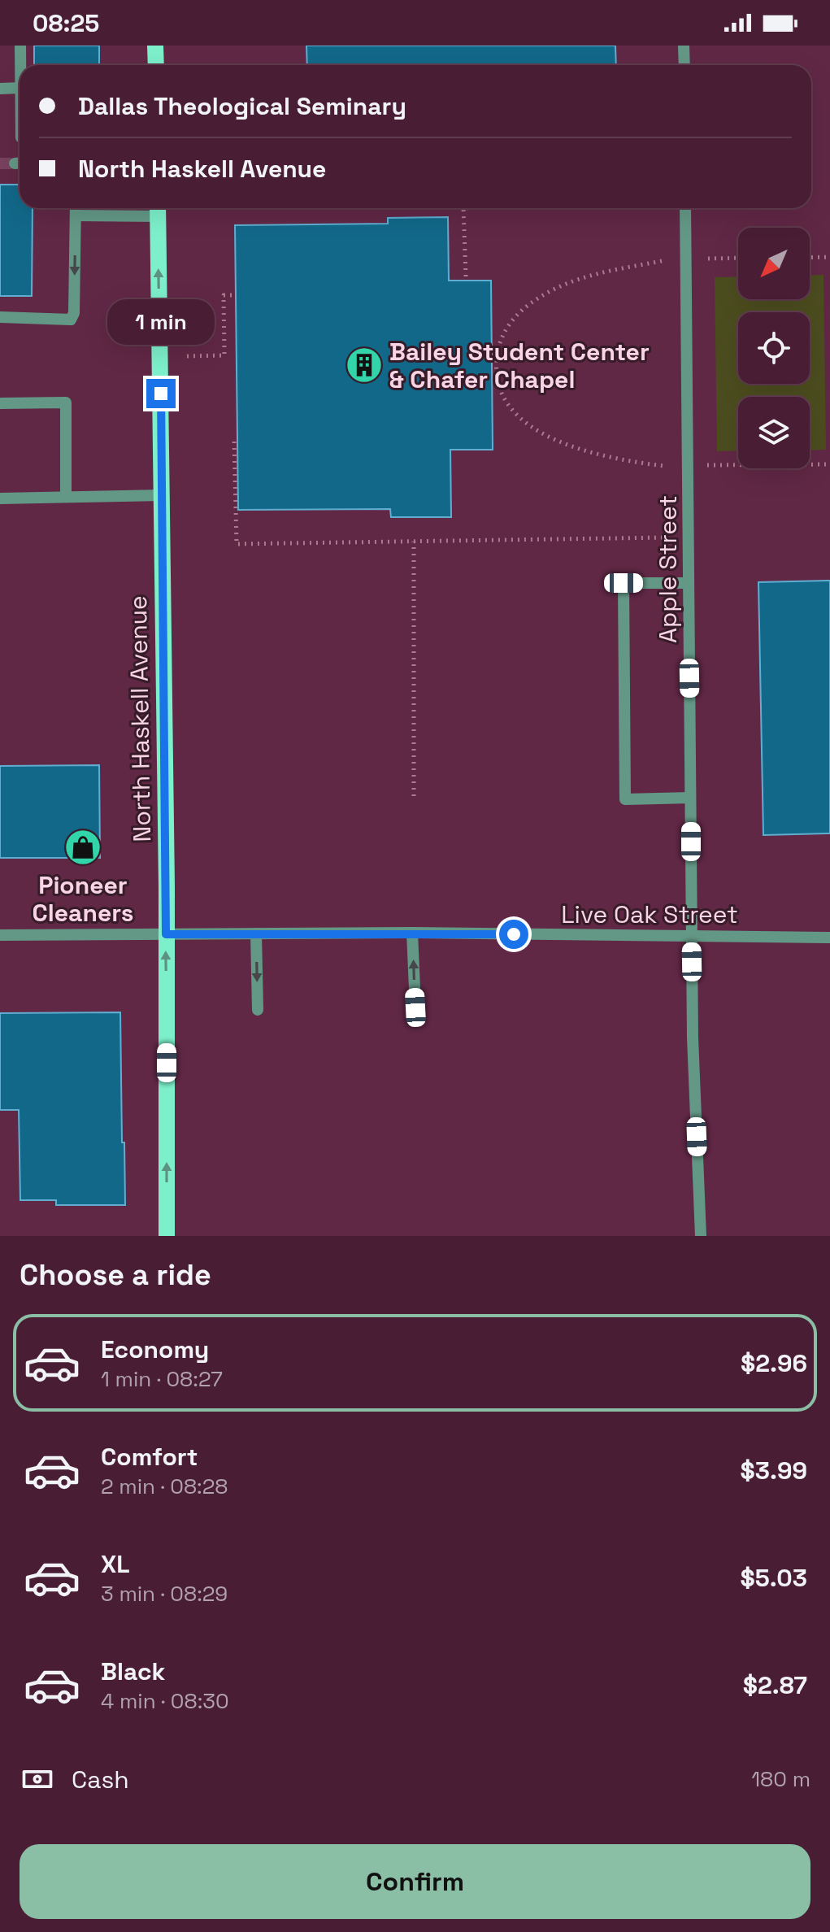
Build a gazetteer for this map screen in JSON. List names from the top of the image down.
{
  "streets": {
    "main road": ["North Haskell Avenue"],
    "street": ["Apple Street", "Live Oak Street"]
  },
  "crossings": [
    ["Apple Street", "Live Oak Street"],
    ["North Haskell Avenue", "Live Oak Street"]
  ],
  "one_way": ["North Haskell Avenue"],
  "places": {
    "building": ["Bailey Student Center & Chafer Chapel"],
    "shop": ["Pioneer Cleaners"]
  },
  "north": "bottom left",
  "page": {
    "status": "08:25",
    "banner": ["Dallas Theological Seminary", "North Haskell Avenue"],
    "bubble": "1 min",
    "heading": "Choose a ride",
    "list": [
      {
        "name": "Economy",
        "note": "1 min · 08:27",
        "value": "$2.96"
      },
      {
        "name": "Comfort",
        "note": "2 min · 08:28",
        "value": "$3.99"
      },
      {
        "name": "XL",
        "note": "3 min · 08:29",
        "value": "$5.03"
      },
      {
        "name": "Black",
        "note": "4 min · 08:30",
        "value": "$2.87"
      }
    ],
    "pay": ["Cash", "180 m"],
    "buttons": "Confirm"
  }
}
